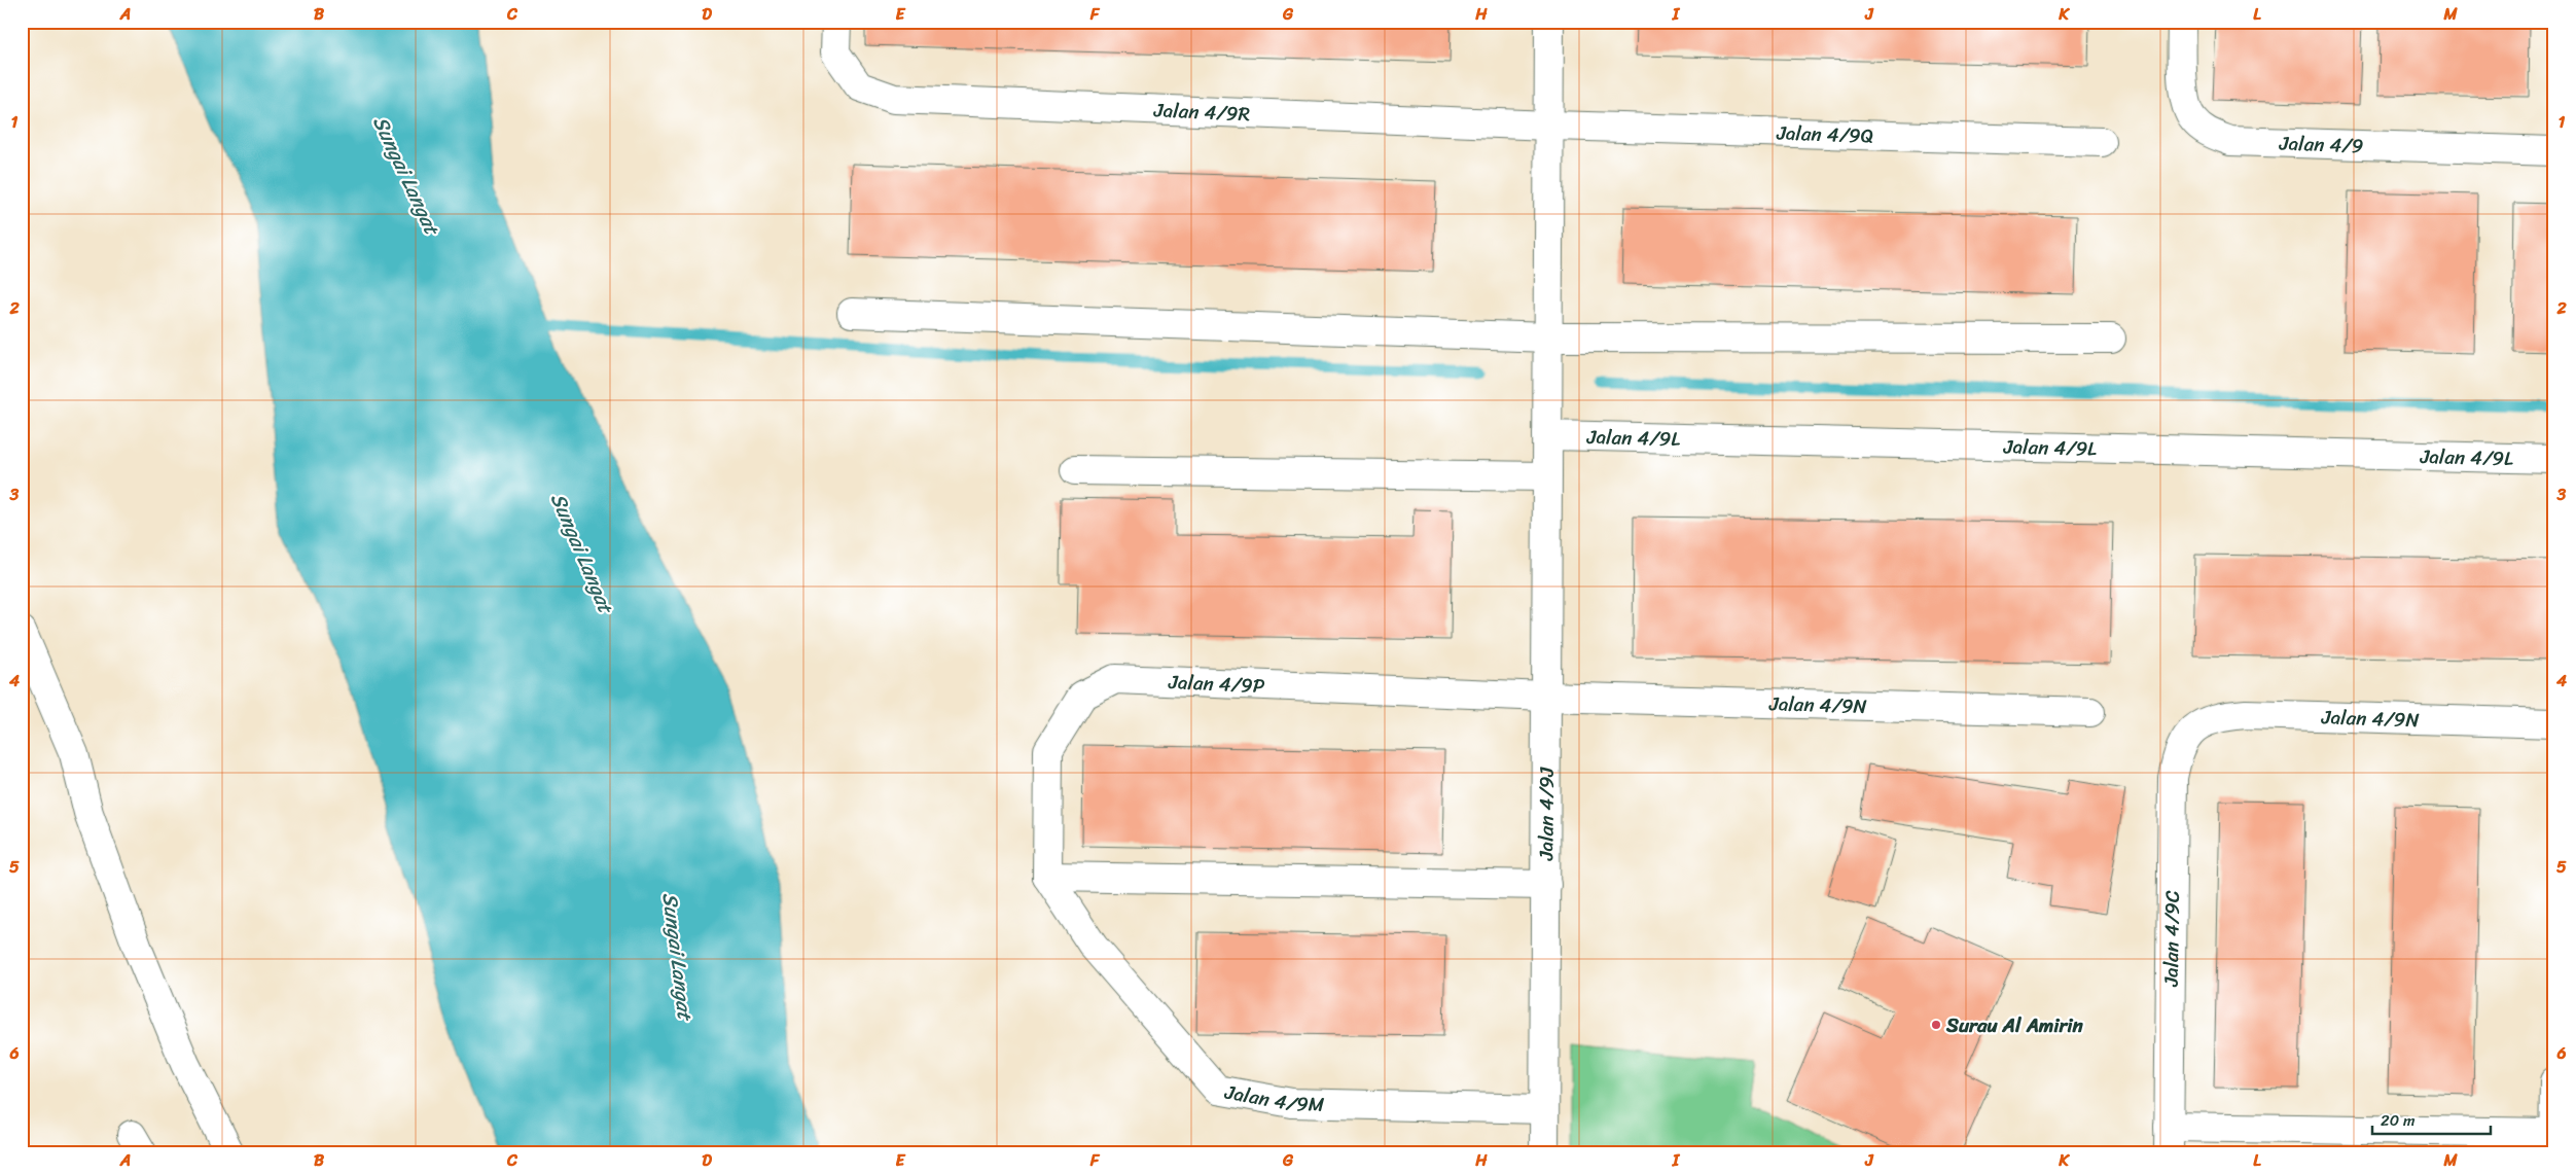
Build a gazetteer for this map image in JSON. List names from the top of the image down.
{
  "streets": {
    "street": [
      "Jalan 4/9R",
      "Jalan 4/9Q",
      "Jalan 4/9",
      "Jalan 4/9L",
      "Jalan 4/9P",
      "Jalan 4/9N",
      "Jalan 4/9J",
      "Jalan 4/9C",
      "Jalan 4/9M"
    ]
  },
  "crossings": [
    ["Jalan 4/9R", "Jalan 4/9Q"],
    ["Jalan 4/9P", "Jalan 4/9N"],
    ["Jalan 4/9P", "Jalan 4/9J"],
    ["Jalan 4/9P", "Jalan 4/9M"],
    ["Jalan 4/9N", "Jalan 4/9J"],
    ["Jalan 4/9N", "Jalan 4/9C"],
    ["Jalan 4/9J", "Jalan 4/9M"]
  ],
  "water": ["Sungai Langat"],
  "places": ["Surau Al Amirin"],
  "scale_bar": "20 m",
  "grid": {
    "columns": [
      "A",
      "B",
      "C",
      "D",
      "E",
      "F",
      "G",
      "H",
      "I",
      "J",
      "K",
      "L",
      "M"
    ],
    "rows": [
      "1",
      "2",
      "3",
      "4",
      "5",
      "6"
    ]
  }
}
